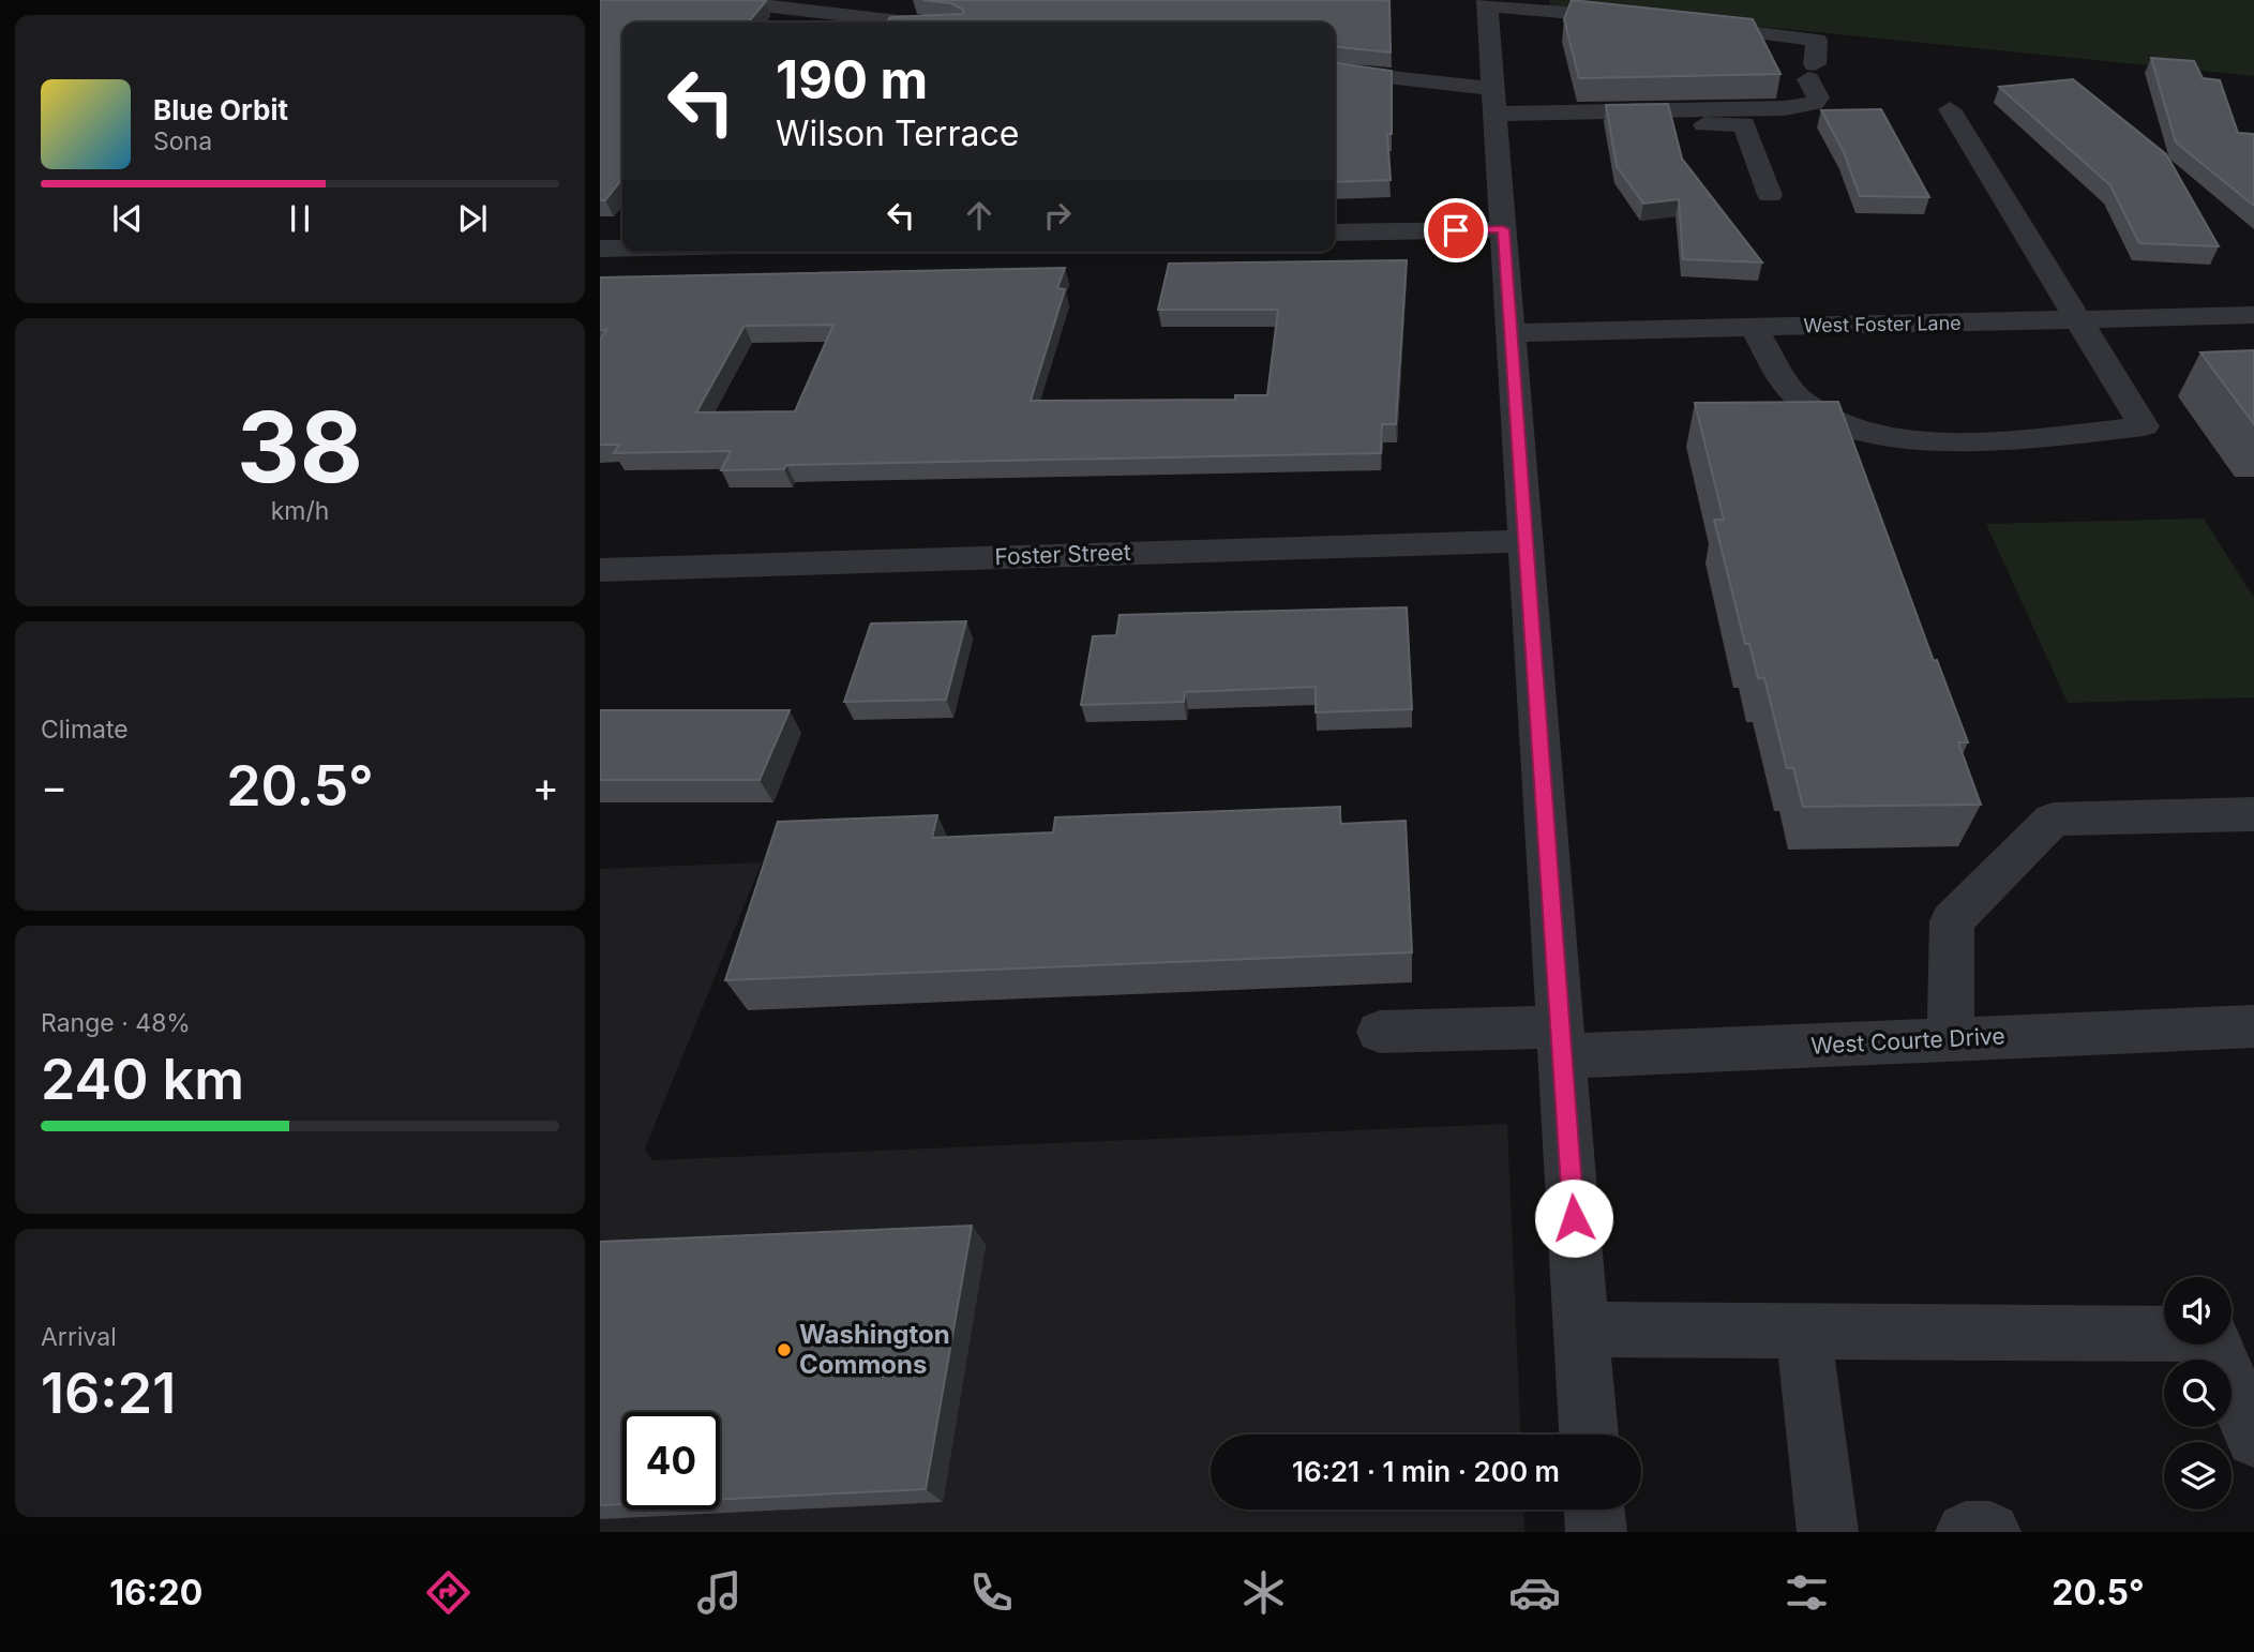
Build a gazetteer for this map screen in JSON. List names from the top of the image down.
{
  "streets": {
    "street": ["West Foster Lane", "Foster Street", "West Courte Drive"]
  },
  "places": ["Washington Commons"],
  "page": {
    "turn": ["190 m", "Wilson Terrace"],
    "song": ["Blue Orbit", "Sona"],
    "tile": [
      ["38", "km/h"],
      "Climate",
      ["Range · 48%", "240 km"],
      ["Arrival", "16:21"]
    ],
    "heat": ["−", "20.5°", "+"],
    "limit": "40",
    "trip": "16:21 · 1 min · 200 m",
    "tabs": ["16:20", "20.5°"]
  }
}
